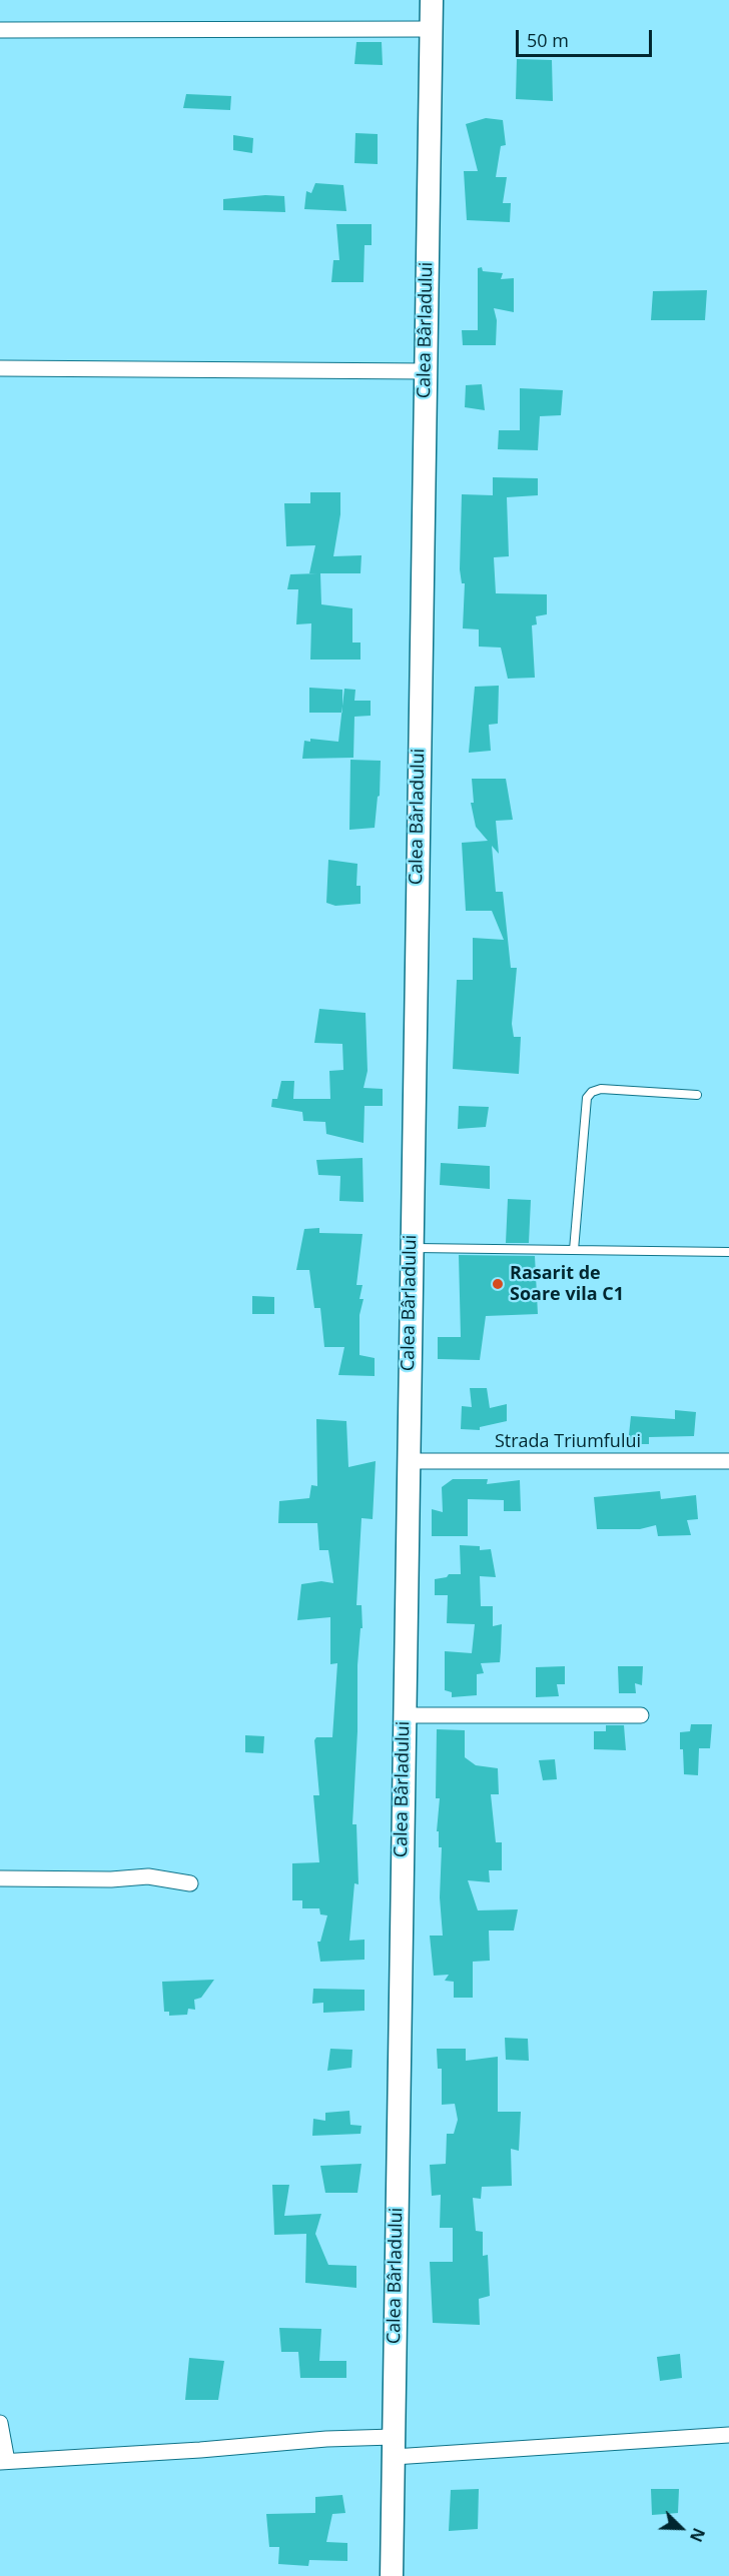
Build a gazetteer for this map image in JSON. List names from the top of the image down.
{
  "streets": {
    "main road": ["Calea Bârladului"],
    "street": ["Strada Triumfului"]
  },
  "crossings": [
    ["Calea Bârladului", "Strada Triumfului"]
  ],
  "places": ["Rasarit de Soare vila C1"],
  "scale_bar": "50 m",
  "north": "bottom right"
}
